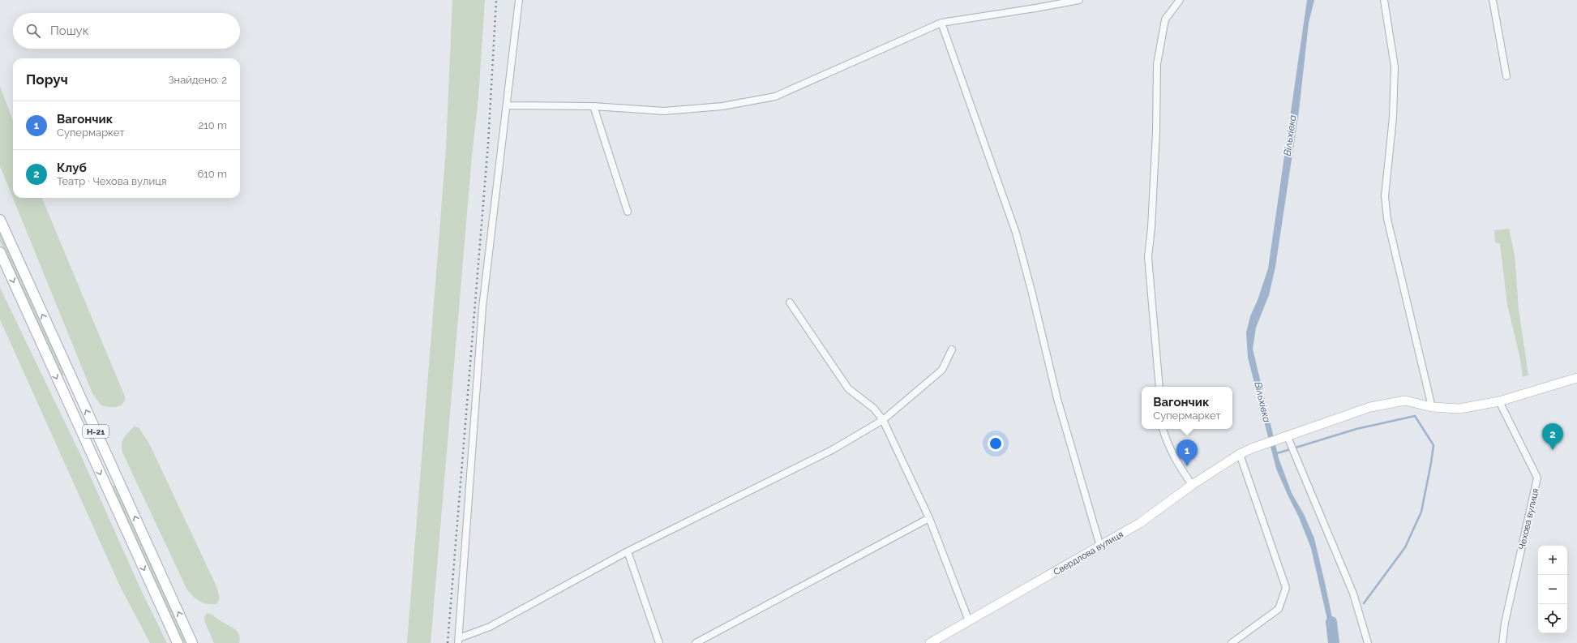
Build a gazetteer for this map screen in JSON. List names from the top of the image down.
{
  "streets": {
    "main road": ["Н-21"],
    "street": ["Чехова вулиця", "Свердлова вулиця"]
  },
  "crossings": [
    ["Чехова вулиця", "Свердлова вулиця"]
  ],
  "water": ["Вільхівка"],
  "page": {
    "search": "Пошук",
    "heading": ["Поруч", "Знайдено: 2"],
    "list": [
      {
        "mark": "1",
        "name": "Вагончик",
        "note": "Супермаркет",
        "value": "210 m"
      },
      {
        "mark": "2",
        "name": "Клуб",
        "note": "Театр · Чехова вулиця",
        "value": "610 m"
      }
    ],
    "popup": ["Вагончик", "Супермаркет"],
    "pins": ["2", "1"],
    "map_buttons": ["+", "−"]
  }
}
